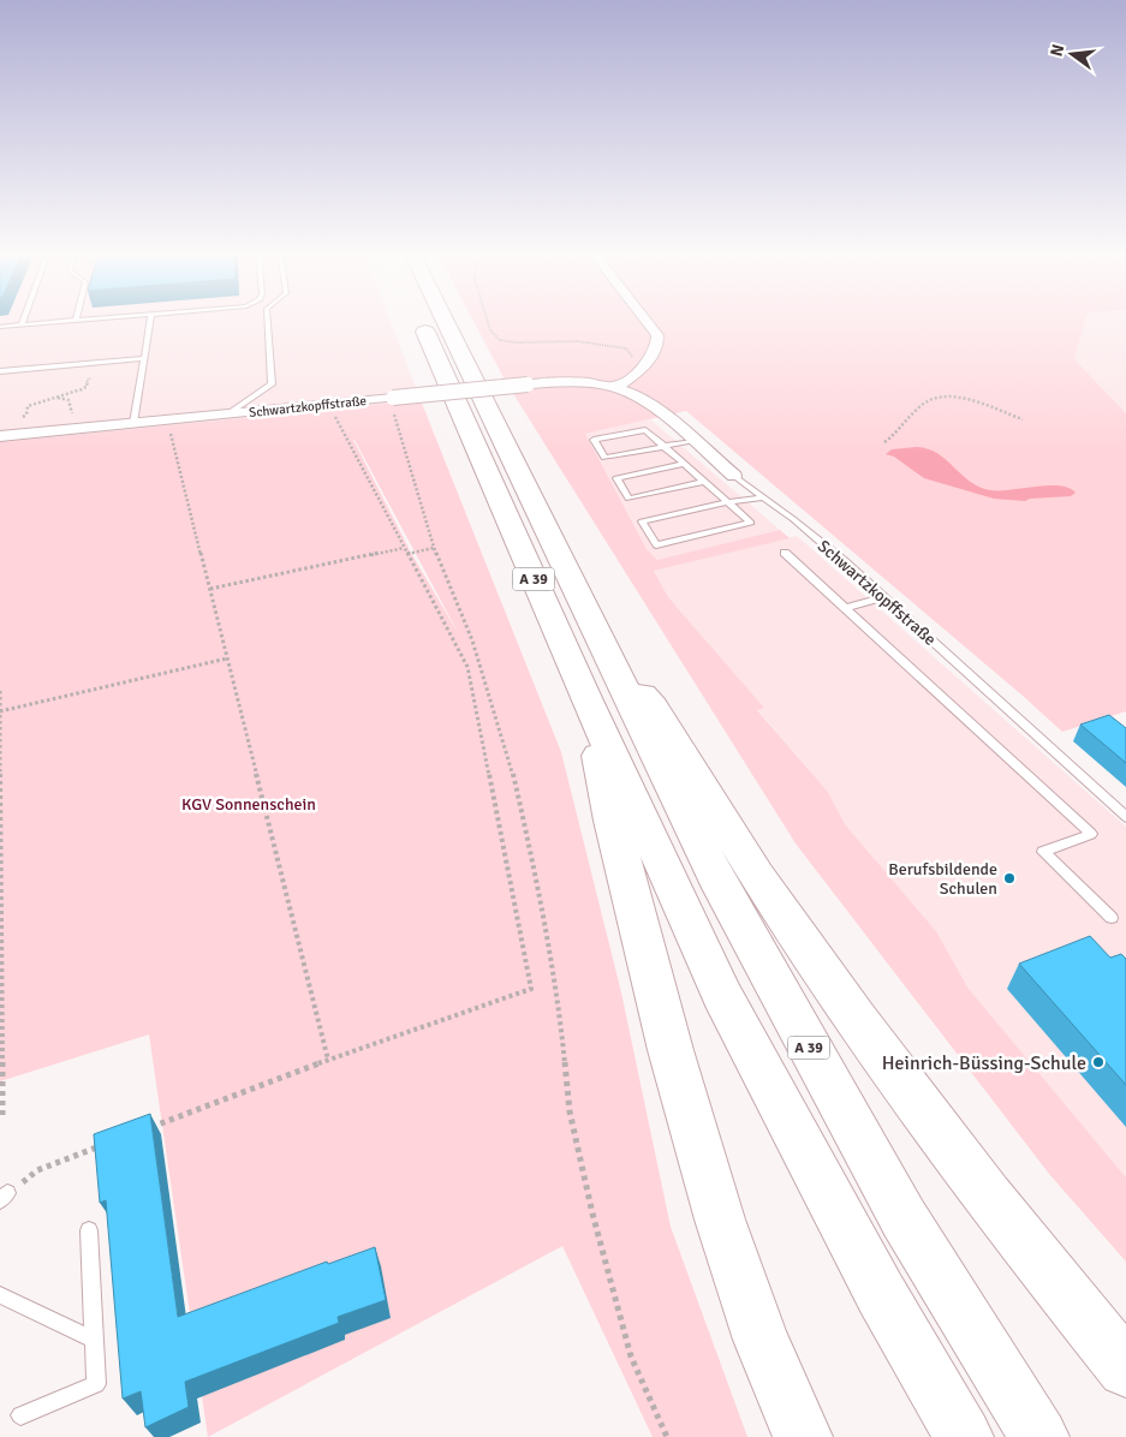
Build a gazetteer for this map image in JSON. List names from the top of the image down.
{
  "streets": {
    "highway": ["A 39"],
    "street": ["Schwartzkopffstraße"]
  },
  "parks": ["KGV Sonnenschein"],
  "places": ["Berufsbildende Schulen", "Heinrich-Büssing-Schule"],
  "north": "left"
}
